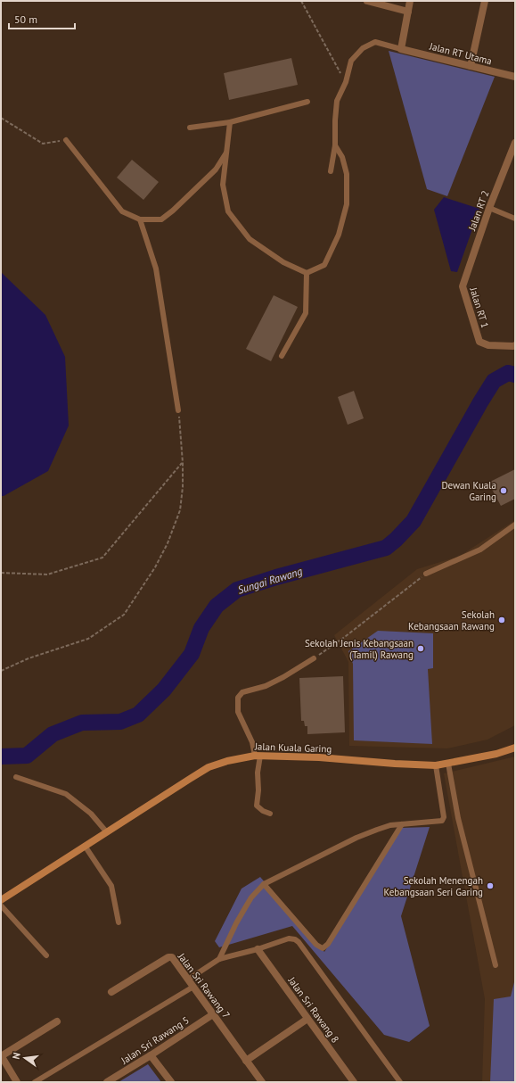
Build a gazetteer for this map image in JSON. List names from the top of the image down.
{
  "streets": {
    "street": [
      "Jalan RT Utama",
      "Jalan RT 2",
      "Jalan RT 1",
      "Jalan Kuala Garing",
      "Jalan Sri Rawang 7",
      "Jalan Sri Rawang 8",
      "Jalan Sri Rawang 5"
    ]
  },
  "crossings": [
    ["Jalan RT 2", "Jalan RT 1"],
    ["Jalan Sri Rawang 7", "Jalan Sri Rawang 5"]
  ],
  "water": ["Sungai Rawang"],
  "places": [
    "Dewan Kuala Garing",
    "Sekolah Kebangsaan Rawang",
    "Sekolah Jenis Kebangsaan (Tamil) Rawang",
    "Sekolah Menengah Kebangsaan Seri Garing"
  ],
  "scale_bar": "50 m",
  "north": "left"
}
